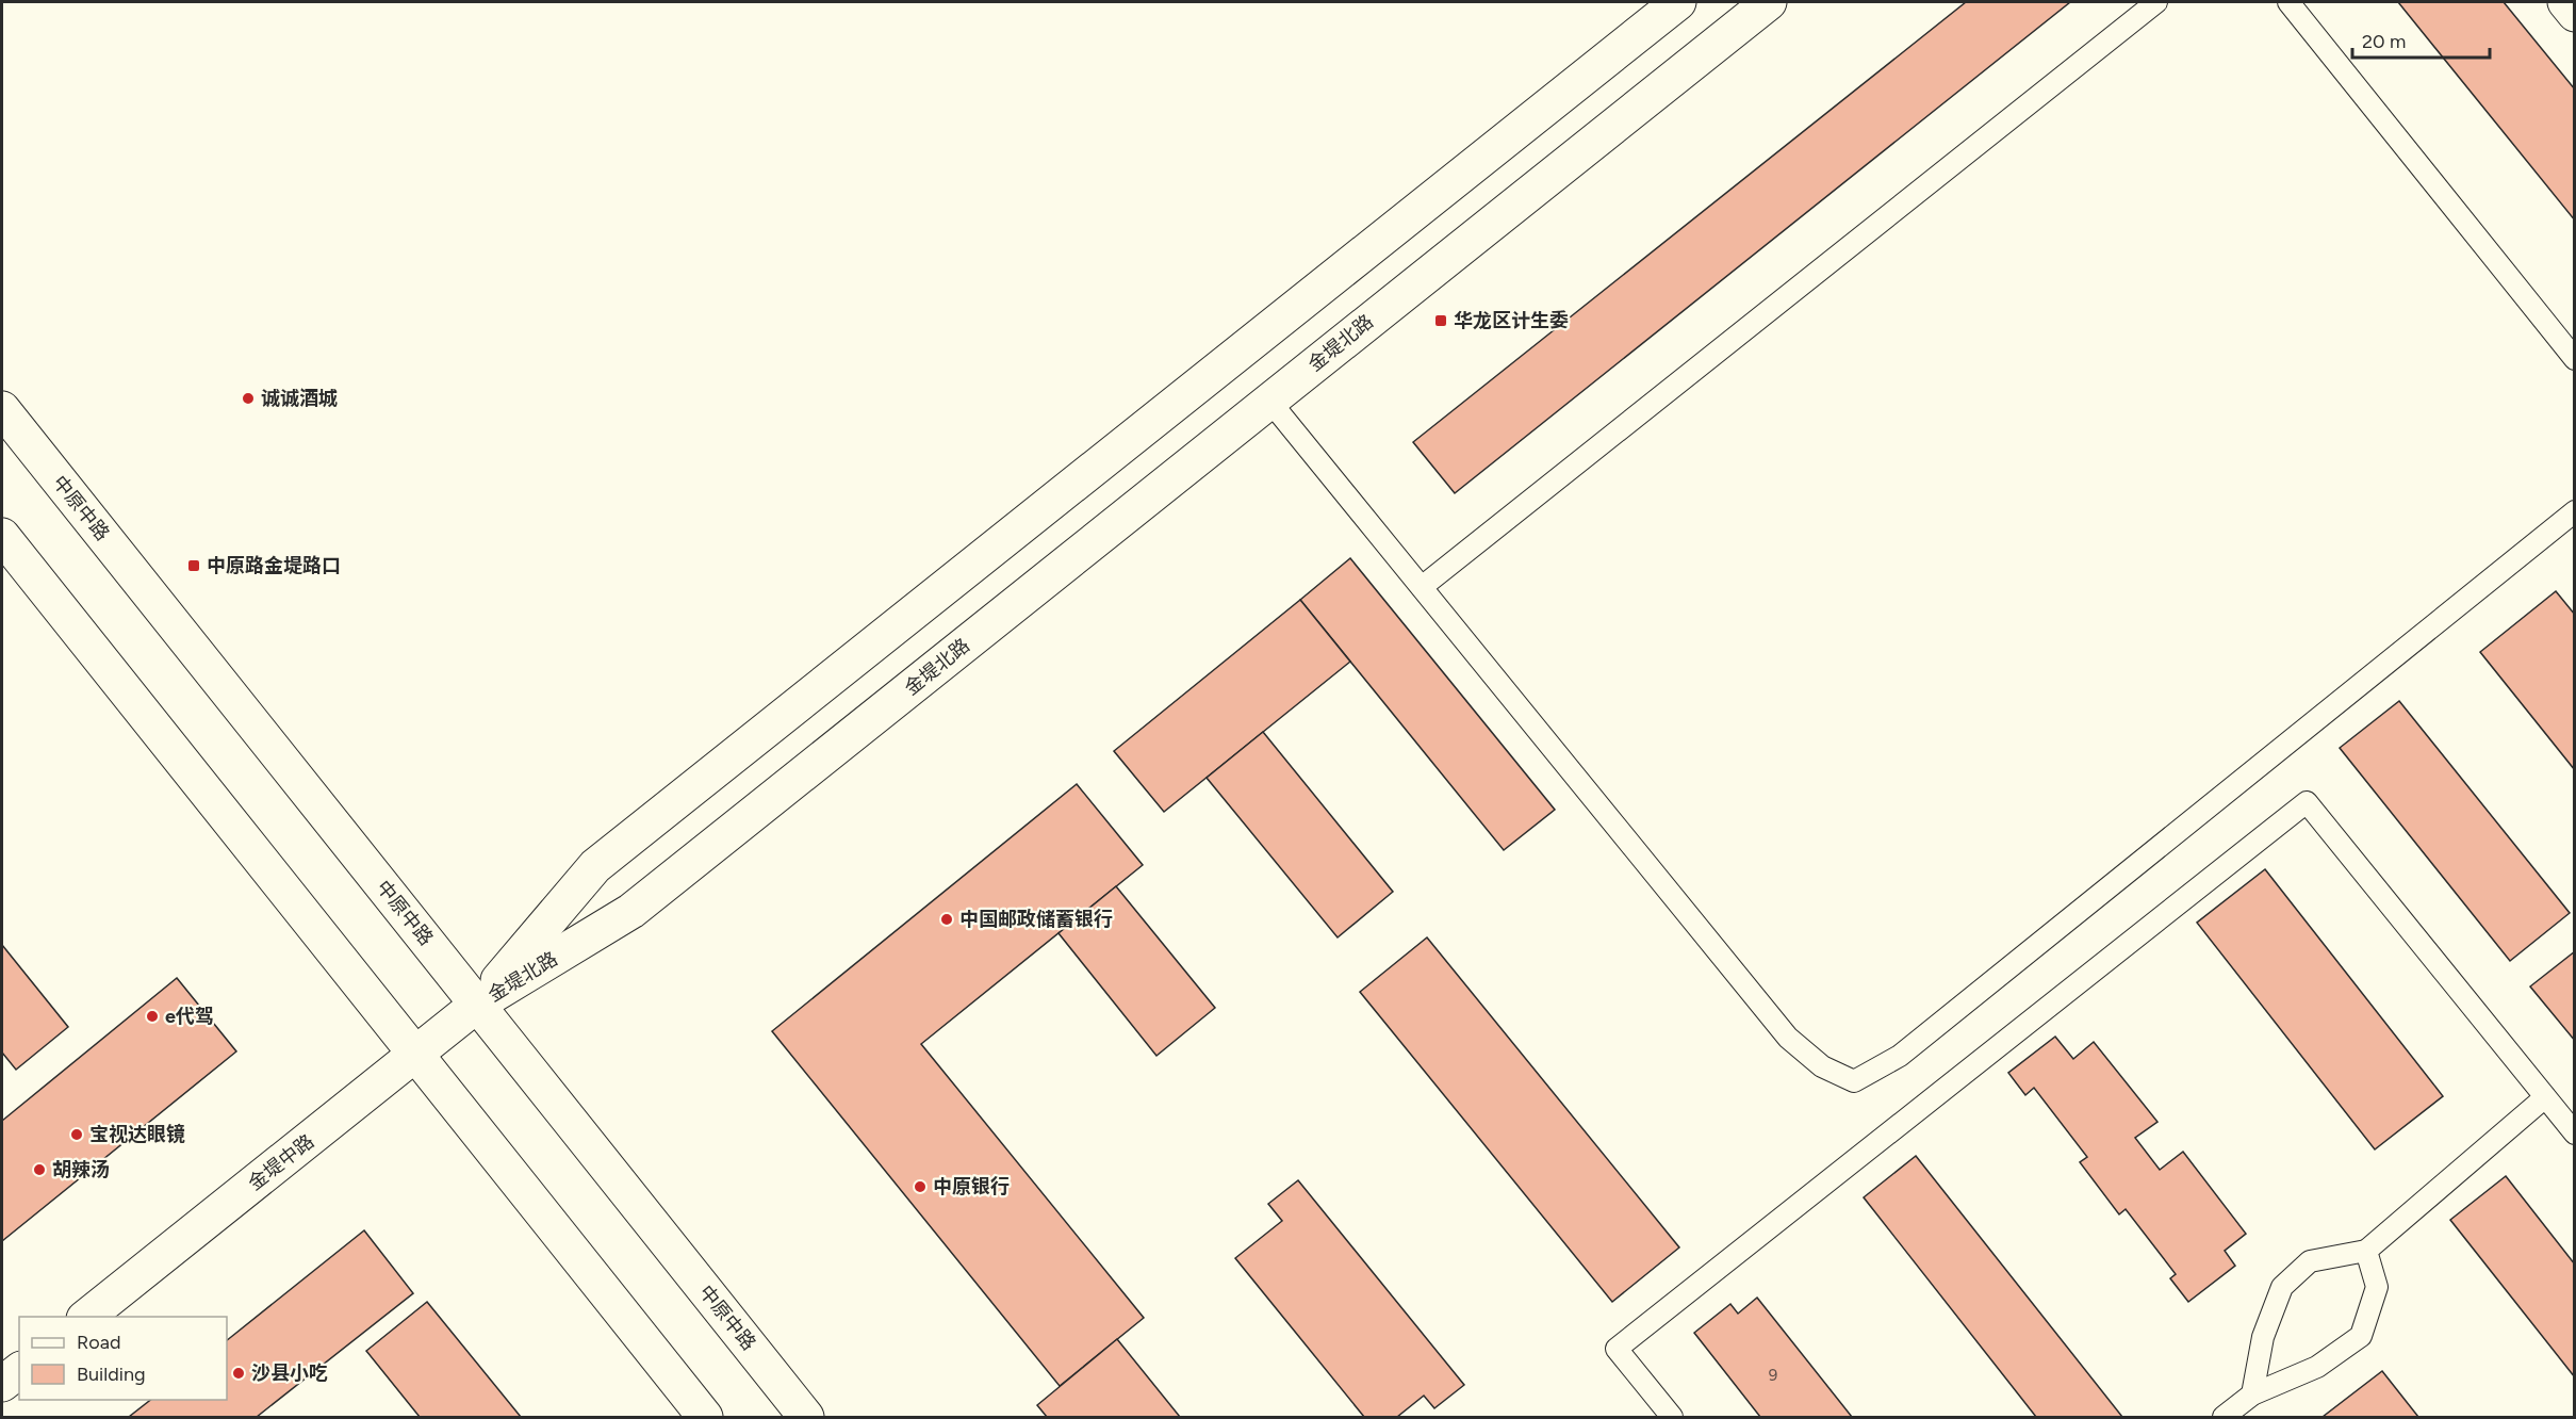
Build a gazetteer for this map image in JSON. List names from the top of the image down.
{
  "streets": {
    "street": ["金堤北路", "中原中路", "金堤中路"]
  },
  "crossings": [
    ["金堤北路", "中原中路"],
    ["金堤北路", "金堤中路"],
    ["中原中路", "金堤中路"]
  ],
  "places": {
    "transit": ["华龙区计生委", "中原路金堤路口"],
    "other": [
      "诚诚酒城",
      "中国邮政储蓄银行",
      "e代驾",
      "宝视达眼镜",
      "胡辣汤",
      "中原银行",
      "沙县小吃"
    ]
  },
  "house_numbers": ["9"],
  "legend": ["Road", "Building"],
  "scale_bar": "20 m"
}
